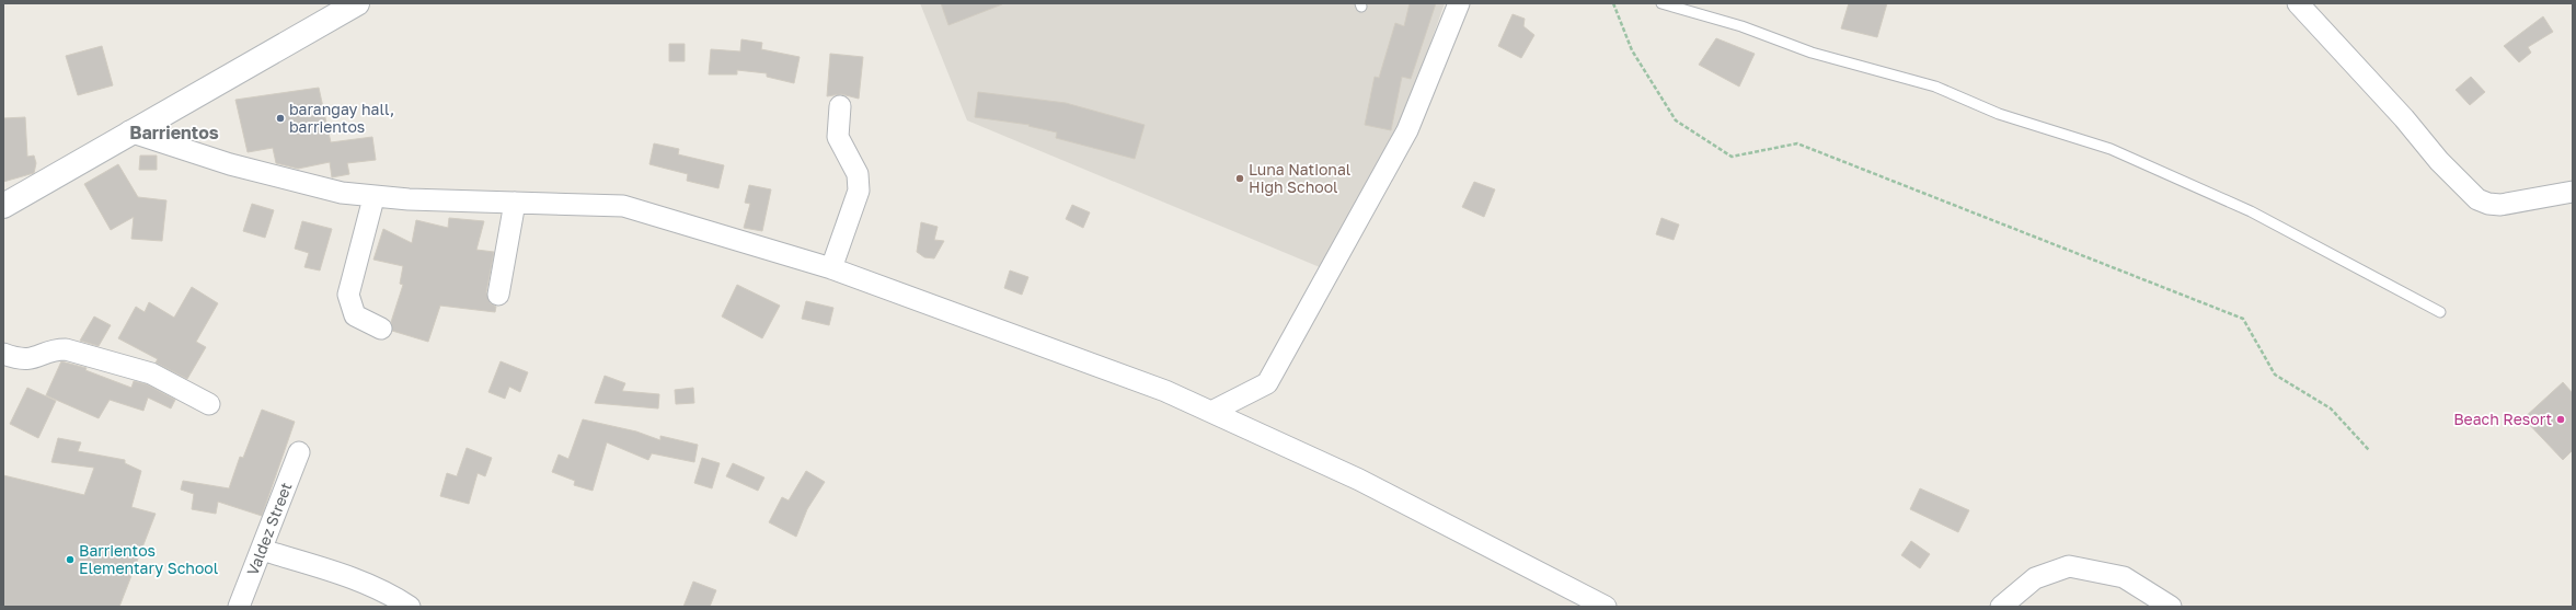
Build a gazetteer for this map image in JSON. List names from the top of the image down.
{
  "streets": {
    "street": ["Valdez Street"]
  },
  "districts": ["Barrientos"],
  "places": [
    "barangay hall, barrientos",
    "Luna National High School",
    "Beach Resort",
    "Barrientos Elementary School"
  ]
}
